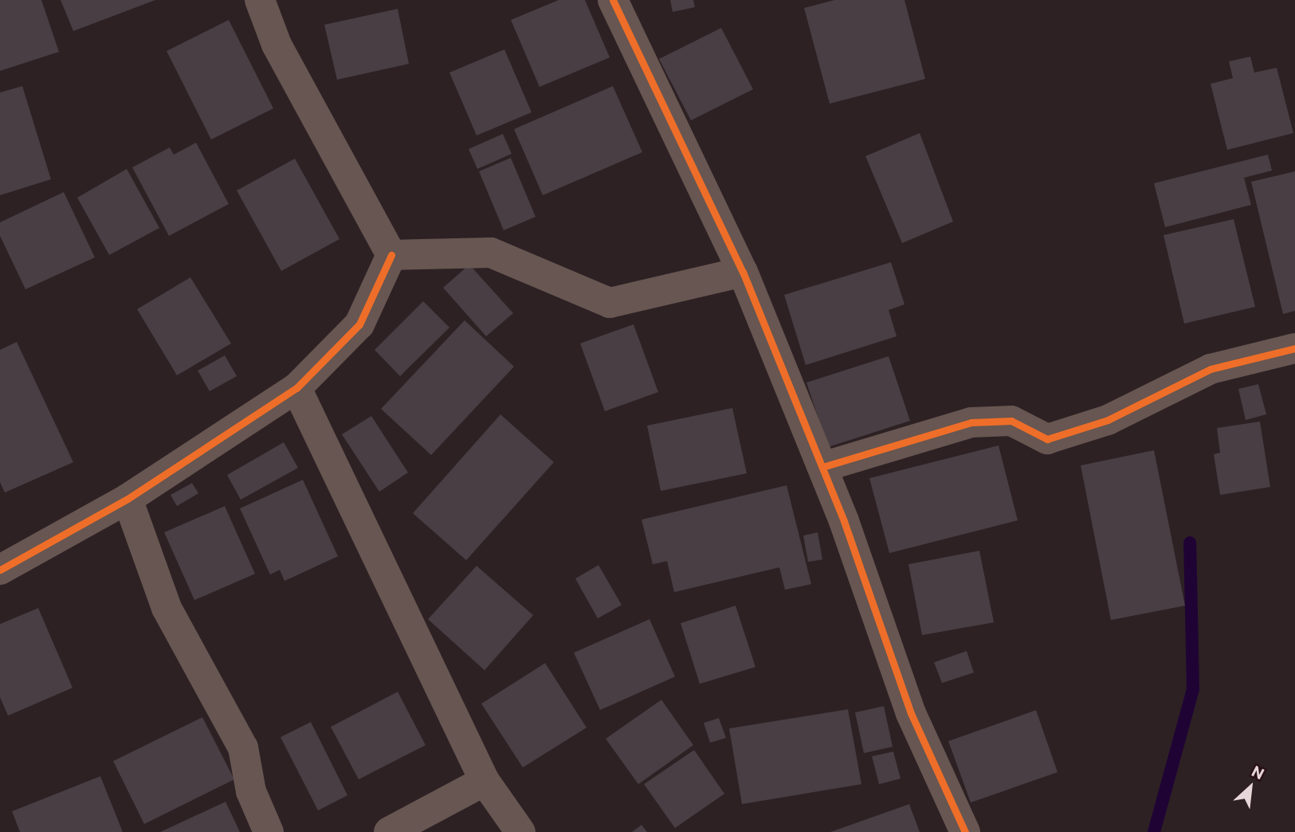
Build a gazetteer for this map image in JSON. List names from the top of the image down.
{
  "north": "top right"
}
